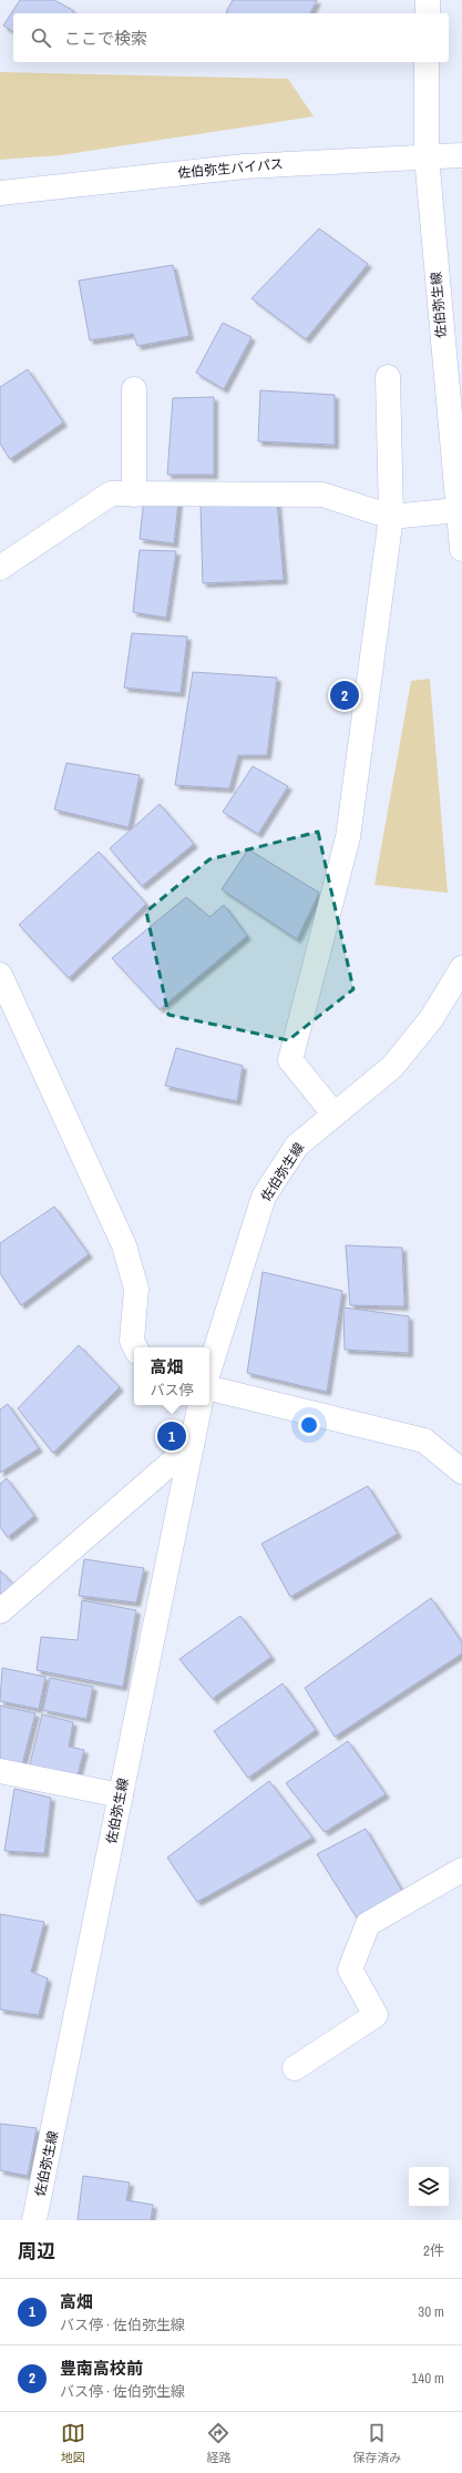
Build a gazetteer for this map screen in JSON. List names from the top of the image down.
{
  "streets": {
    "main road": ["佐伯弥生バイパス", "佐伯弥生線"]
  },
  "crossings": [
    ["佐伯弥生バイパス", "佐伯弥生線"]
  ],
  "page": {
    "search": "ここで検索",
    "pins": ["2", "1"],
    "popup": ["高畑", "バス停"],
    "heading": ["周辺", "2件"],
    "list": [
      {
        "mark": "1",
        "name": "高畑",
        "note": "バス停 · 佐伯弥生線",
        "value": "30 m"
      },
      {
        "mark": "2",
        "name": "豊南高校前",
        "note": "バス停 · 佐伯弥生線",
        "value": "140 m"
      }
    ],
    "nav": ["地図", "経路", "保存済み"]
  }
}
